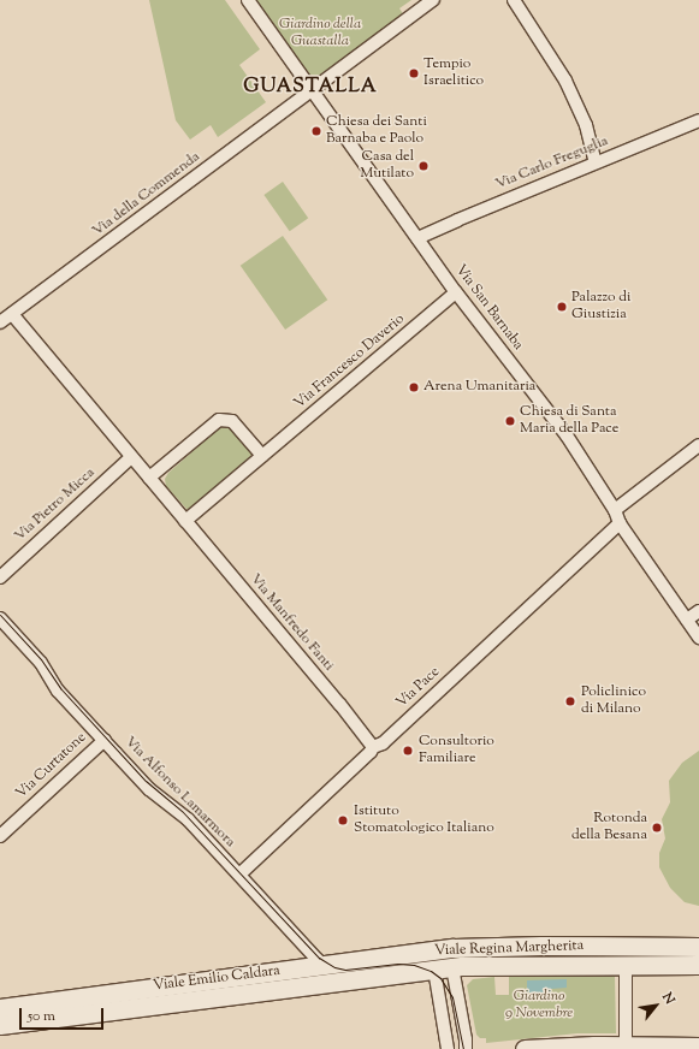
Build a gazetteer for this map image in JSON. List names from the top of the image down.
{
  "streets": {
    "main road": ["Viale Regina Margherita", "Viale Emilio Caldara"],
    "street": [
      "Via Carlo Freguglia",
      "Via della Commenda",
      "Via San Barnaba",
      "Via Francesco Daverio",
      "Via Pietro Micca",
      "Via Manfredo Fanti",
      "Via Pace",
      "Via Curtatone",
      "Via Alfonso Lamarmora"
    ]
  },
  "crossings": [
    ["Via Carlo Freguglia", "Via San Barnaba"],
    ["Via della Commenda", "Via San Barnaba"],
    ["Via San Barnaba", "Via Francesco Daverio"],
    ["Via San Barnaba", "Via Pace"],
    ["Via Francesco Daverio", "Via Manfredo Fanti"],
    ["Via Manfredo Fanti", "Via Pace"],
    ["Via Pace", "Via Alfonso Lamarmora"],
    ["Via Curtatone", "Via Alfonso Lamarmora"],
    ["Via Alfonso Lamarmora", "Viale Regina Margherita"],
    ["Via Alfonso Lamarmora", "Viale Emilio Caldara"],
    ["Viale Regina Margherita", "Viale Emilio Caldara"]
  ],
  "districts": ["GUASTALLA"],
  "parks": ["Giardino della Guastalla", "Giardino 9 Novembre"],
  "places": [
    "Tempio Israelitico",
    "Chiesa dei Santi Barnaba e Paolo",
    "Casa del Mutilato",
    "Palazzo di Giustizia",
    "Arena Umanitaria",
    "Chiesa di Santa Maria della Pace",
    "Policlinico di Milano",
    "Consultorio Familiare",
    "Istituto Stomatologico Italiano",
    "Rotonda della Besana"
  ],
  "scale_bar": "50 m",
  "north": "top right"
}
